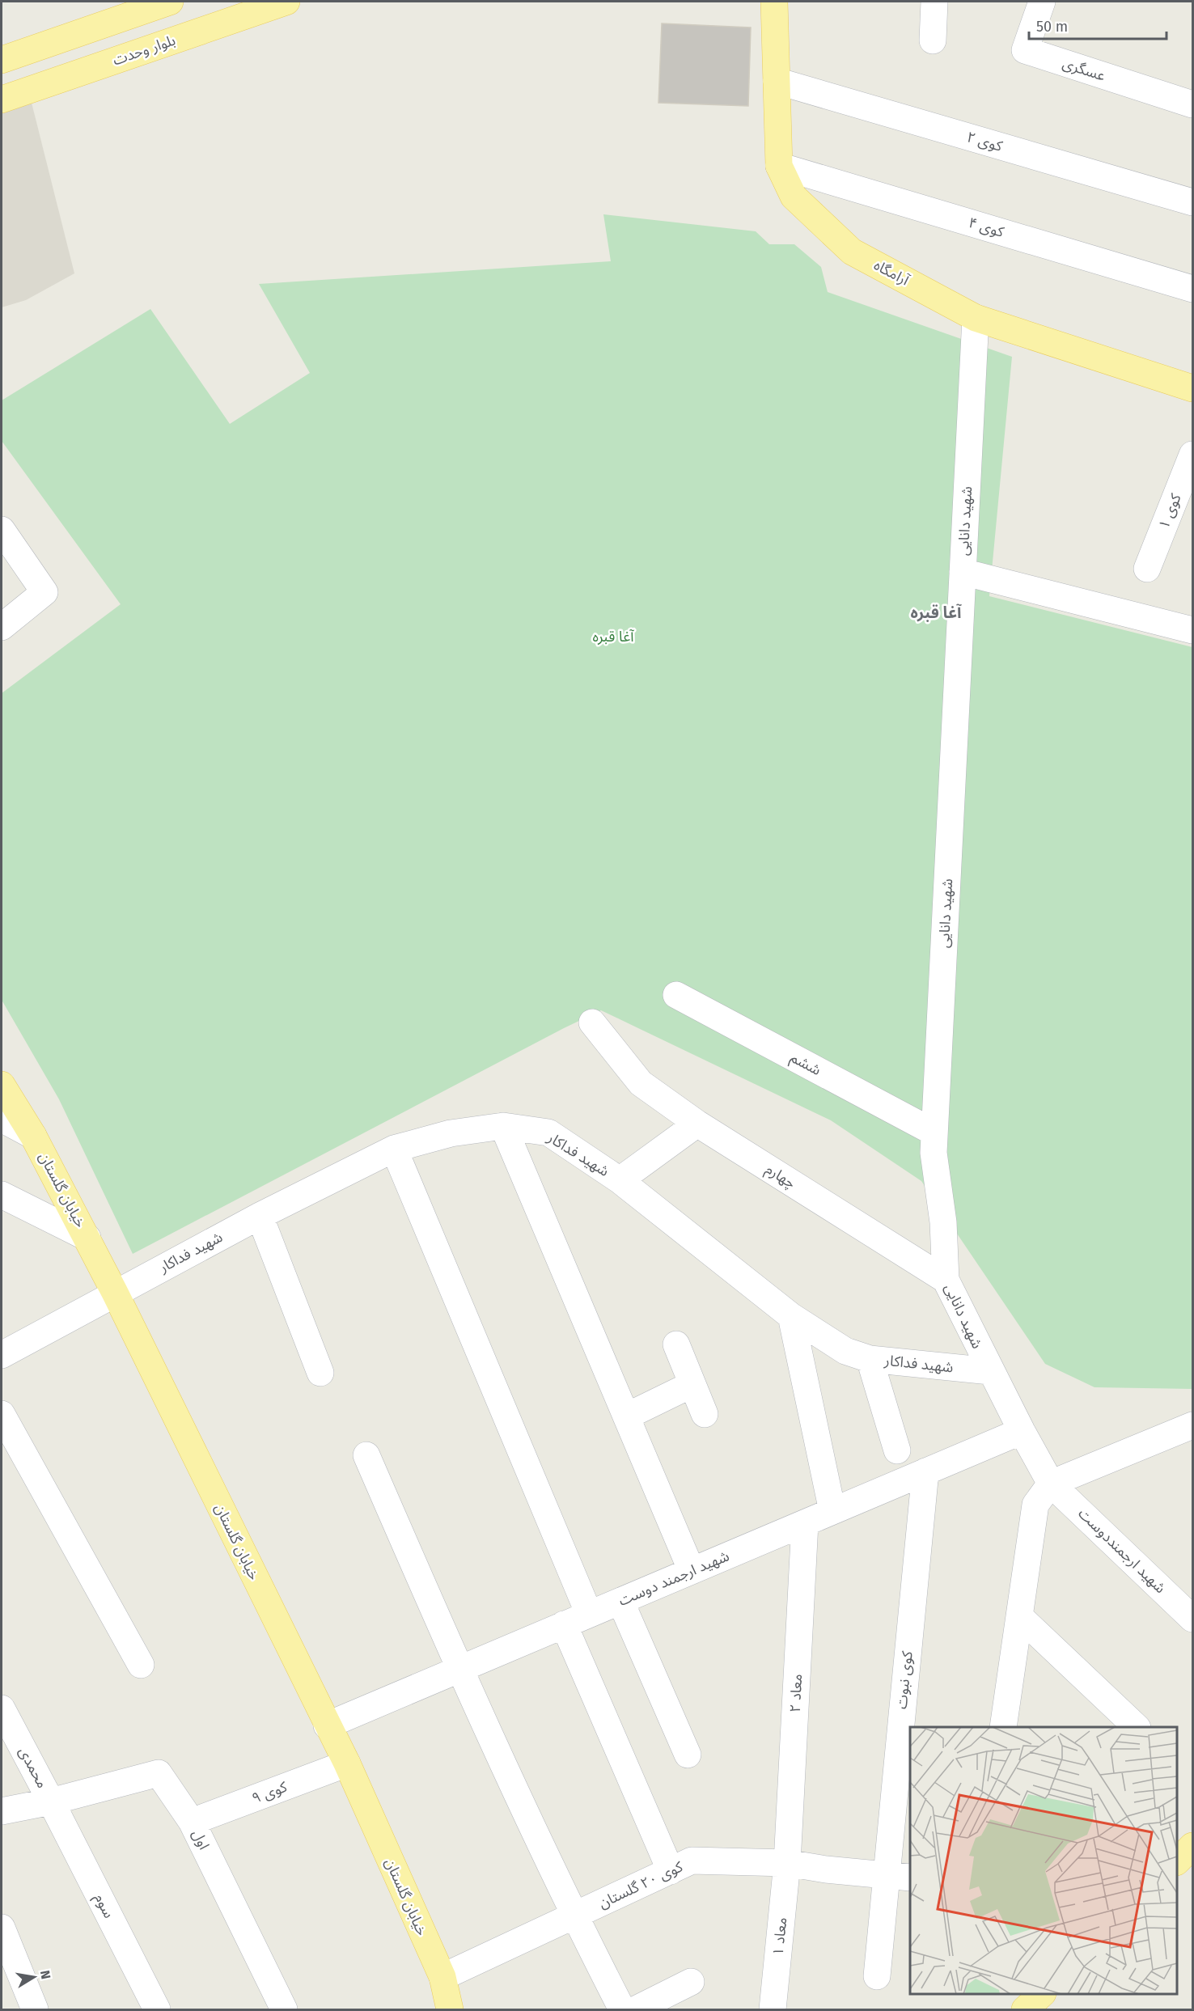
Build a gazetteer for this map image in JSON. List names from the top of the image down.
{
  "streets": {
    "main road": ["بلوار وحدت", "آرامگاه", "خیابان گلستان"],
    "street": [
      "عسگری",
      "کوی ۲",
      "کوی ۴",
      "کوی ۱",
      "شهید دانایی",
      "ششم",
      "شهید فداکار",
      "چهارم",
      "شهید ارجمنددوست",
      "شهید ارجمند دوست",
      "کوی نبوت",
      "معاد ۲",
      "محمدی",
      "کوی ۹",
      "اول",
      "کوی ۲۰ گلستان",
      "سوم",
      "معاد ۱"
    ]
  },
  "crossings": [
    ["کوی ۲", "آرامگاه"],
    ["کوی ۴", "آرامگاه"],
    ["آرامگاه", "شهید دانایی"],
    ["شهید دانایی", "ششم"],
    ["شهید دانایی", "شهید فداکار"],
    ["شهید دانایی", "چهارم"],
    ["شهید دانایی", "شهید ارجمنددوست"],
    ["شهید دانایی", "شهید ارجمند دوست"],
    ["شهید فداکار", "خیابان گلستان"],
    ["خیابان گلستان", "شهید ارجمند دوست"],
    ["خیابان گلستان", "کوی ۹"],
    ["خیابان گلستان", "کوی ۲۰ گلستان"],
    ["شهید ارجمند دوست", "کوی نبوت"],
    ["شهید ارجمند دوست", "معاد ۲"],
    ["کوی نبوت", "کوی ۲۰ گلستان"],
    ["معاد ۲", "کوی ۲۰ گلستان"],
    ["معاد ۲", "معاد ۱"],
    ["محمدی", "اول"],
    ["محمدی", "سوم"],
    ["کوی ۹", "اول"],
    ["اول", "سوم"],
    ["کوی ۲۰ گلستان", "معاد ۱"]
  ],
  "districts": ["آغا قبره"],
  "parks": ["آغا قبره"],
  "scale_bar": "50 m",
  "north": "right"
}
